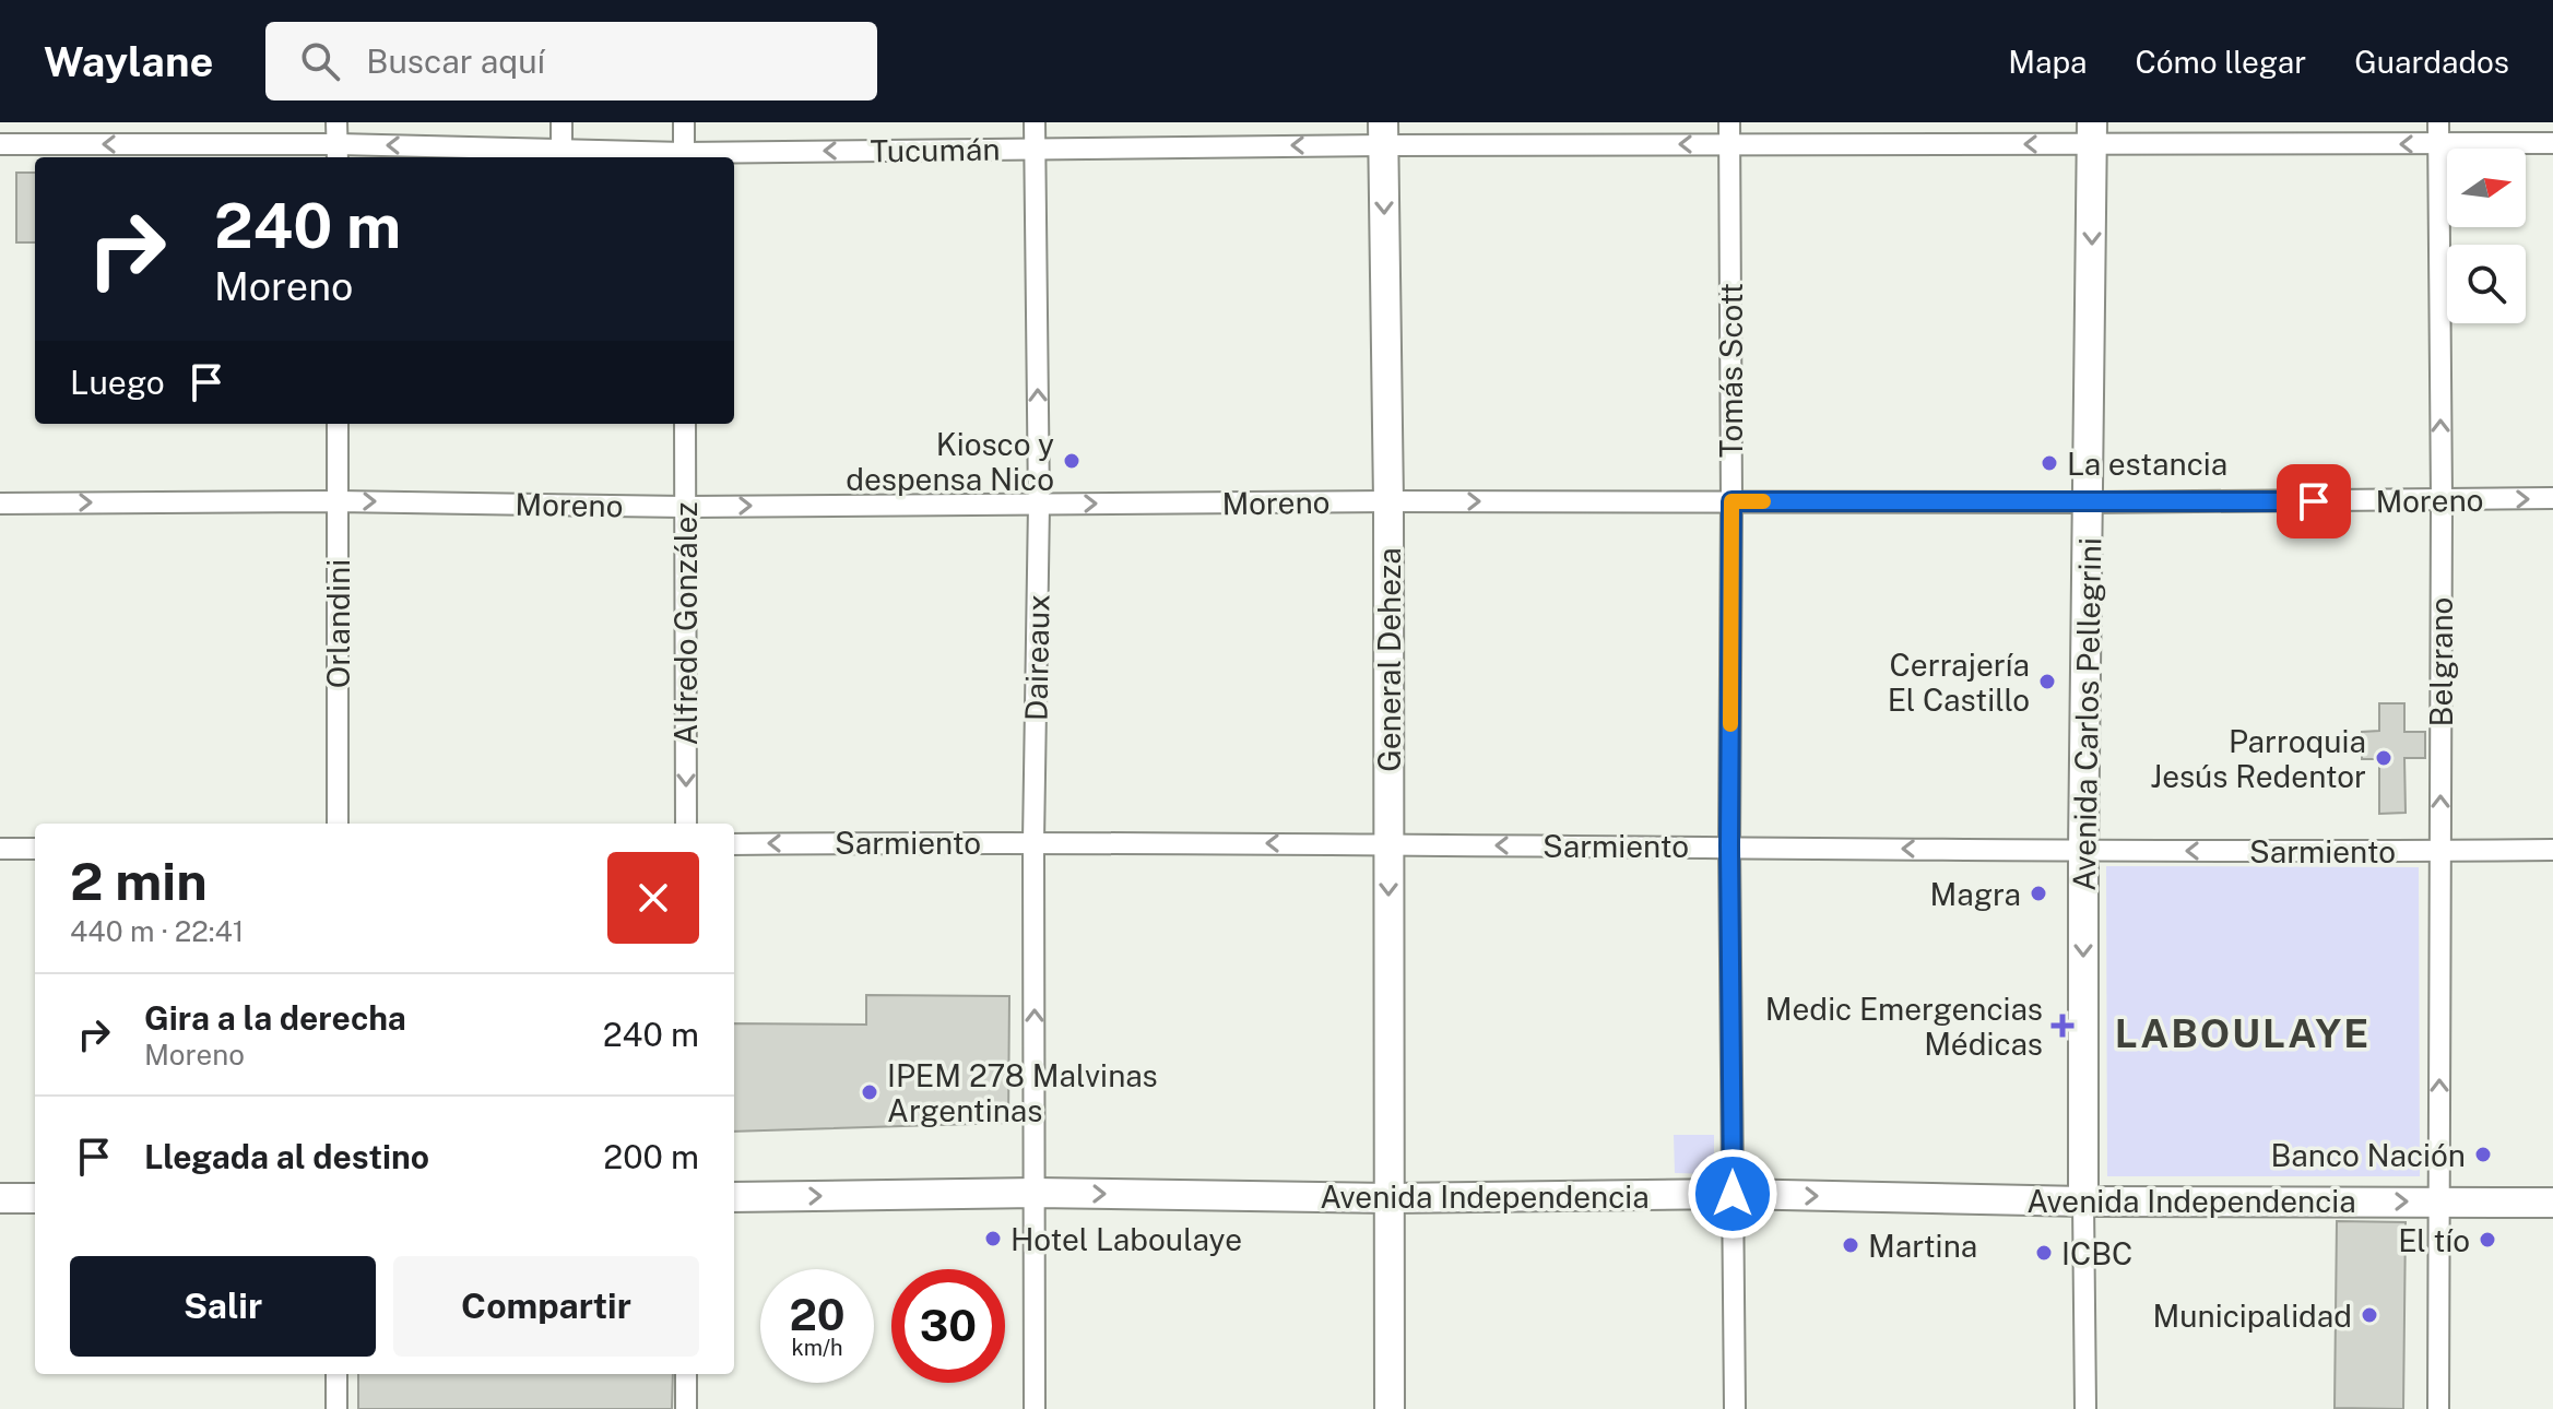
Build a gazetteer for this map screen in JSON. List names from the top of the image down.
{
  "streets": {
    "main road": ["General Deheza", "Avenida Carlos Pellegrini", "Avenida Independencia"],
    "street": [
      "Tucumán",
      "Tomás Scott",
      "Moreno",
      "Orlandini",
      "Alfredo González",
      "Daireaux",
      "Belgrano",
      "Sarmiento"
    ]
  },
  "crossings": [
    ["Tucumán", "Tomás Scott"],
    ["Tucumán", "Daireaux"],
    ["Tucumán", "General Deheza"],
    ["Tucumán", "Belgrano"],
    ["Tucumán", "Avenida Carlos Pellegrini"],
    ["Tomás Scott", "Moreno"],
    ["Tomás Scott", "Sarmiento"],
    ["Tomás Scott", "Avenida Independencia"],
    ["Moreno", "Orlandini"],
    ["Moreno", "Alfredo González"],
    ["Moreno", "Daireaux"],
    ["Moreno", "General Deheza"],
    ["Moreno", "Belgrano"],
    ["Moreno", "Avenida Carlos Pellegrini"],
    ["Daireaux", "Sarmiento"],
    ["Daireaux", "Avenida Independencia"],
    ["General Deheza", "Sarmiento"],
    ["General Deheza", "Avenida Independencia"],
    ["Belgrano", "Sarmiento"],
    ["Belgrano", "Avenida Independencia"],
    ["Avenida Carlos Pellegrini", "Sarmiento"],
    ["Avenida Carlos Pellegrini", "Avenida Independencia"]
  ],
  "one_way": [
    "Tucumán",
    "Moreno",
    "Alfredo González",
    "Daireaux",
    "General Deheza",
    "Belgrano",
    "Avenida Carlos Pellegrini",
    "Sarmiento",
    "Avenida Independencia"
  ],
  "districts": ["LABOULAYE"],
  "places": {
    "other": [
      "Kiosco y despensa Nico",
      "La estancia",
      "Cerrajería El Castillo",
      "Parroquia Jesús Redentor",
      "Magra",
      "IPEM 278 Malvinas Argentinas",
      "Banco Nación",
      "Hotel Laboulaye",
      "El tío",
      "Martina",
      "ICBC",
      "Municipalidad"
    ],
    "health": ["Medic Emergencias Médicas"]
  },
  "north": "right",
  "page": {
    "header": "Waylane",
    "search": "Buscar aquí",
    "nav": ["Mapa", "Cómo llegar", "Guardados"],
    "turn": ["240 m", "Moreno"],
    "then": "Luego",
    "heading": ["2 min", "440 m · 22:41"],
    "list": [
      {
        "name": "Gira a la derecha",
        "note": "Moreno",
        "value": "240 m"
      },
      {
        "name": "Llegada al destino",
        "value": "200 m"
      }
    ],
    "buttons": ["Salir", "Compartir"],
    "speed": "20 km/h",
    "limit": "30"
  }
}
